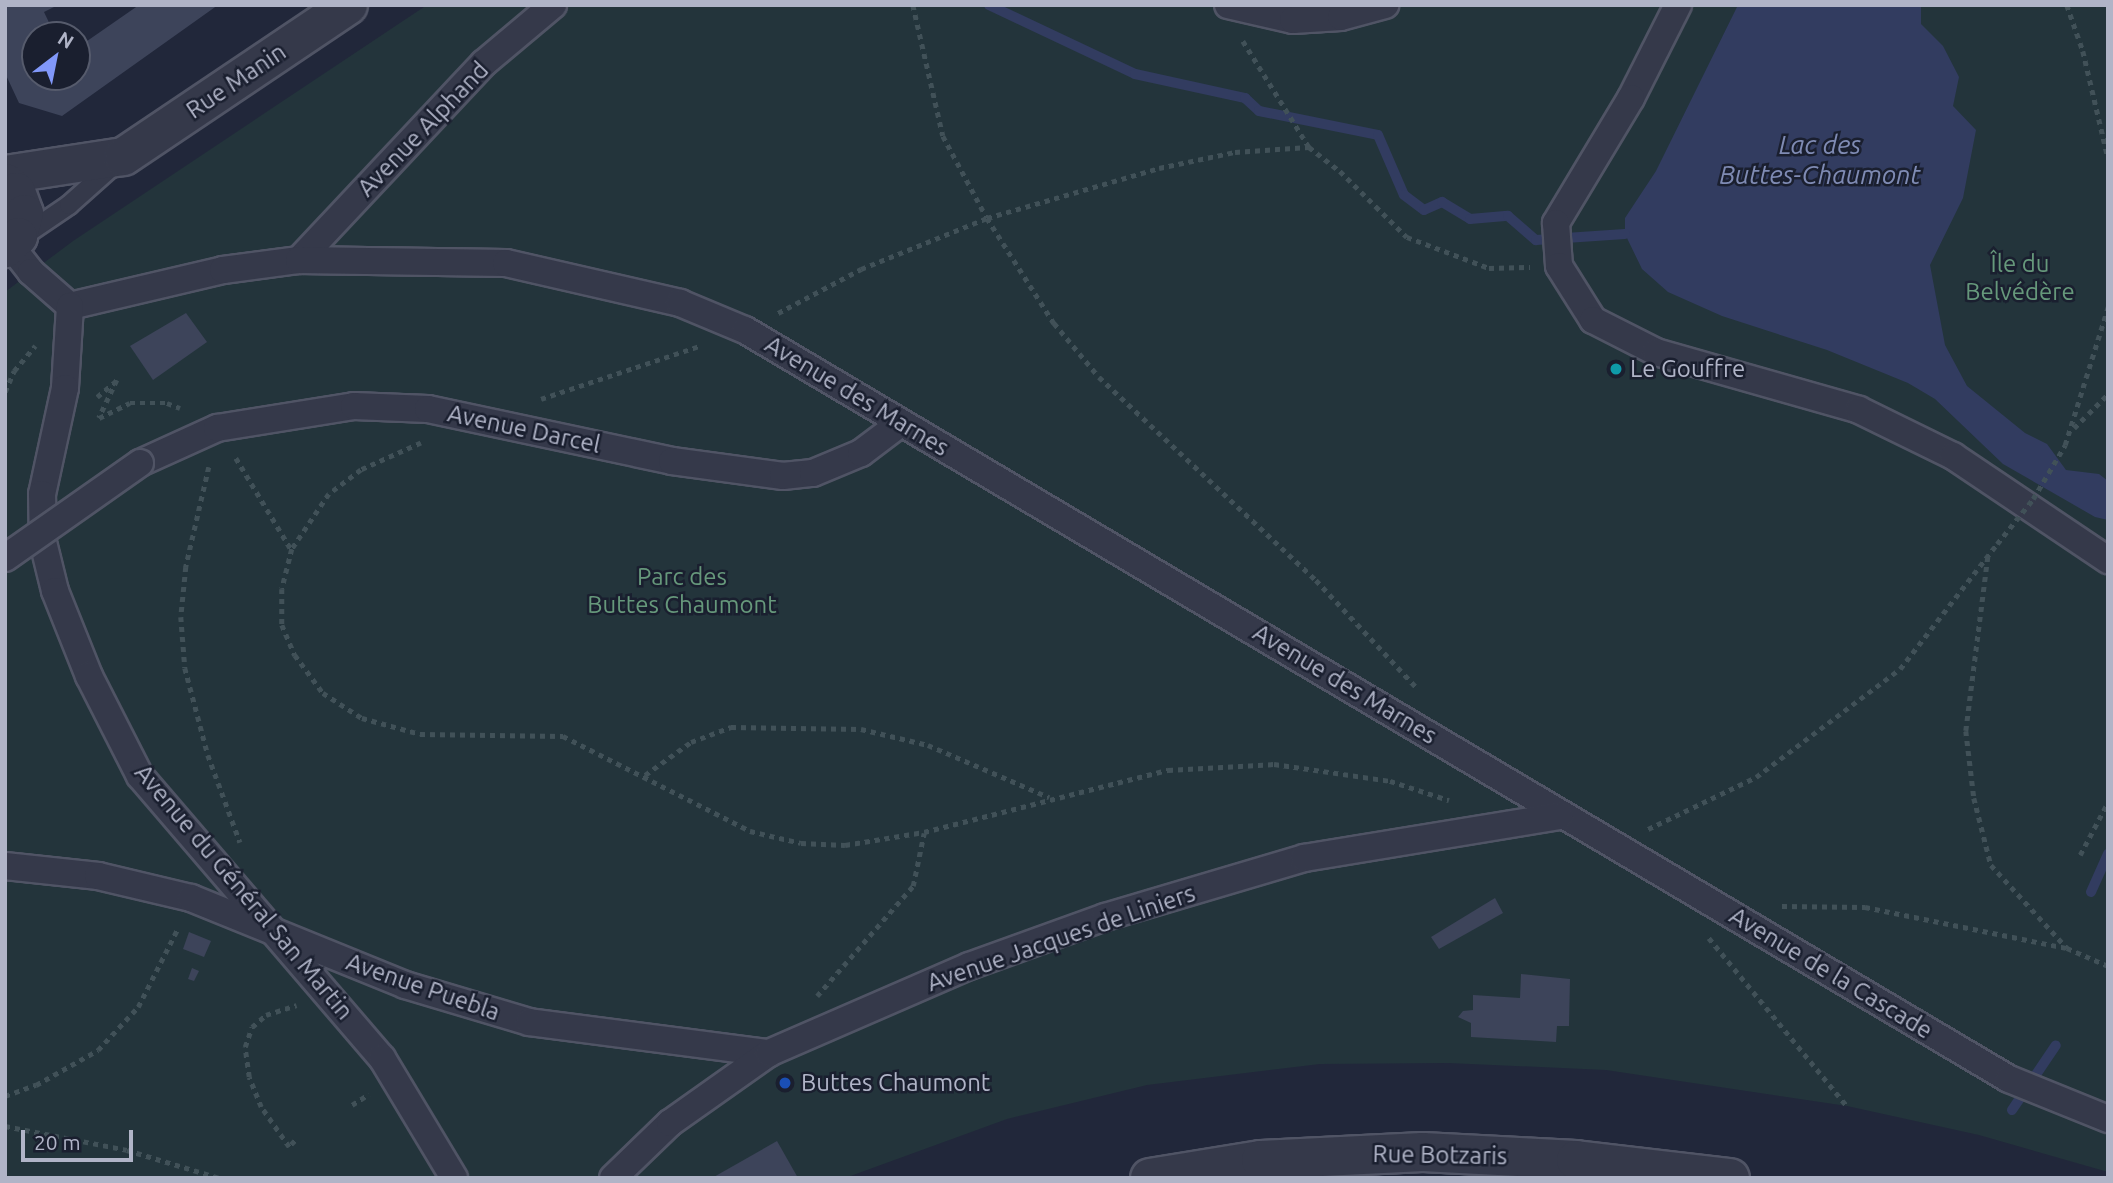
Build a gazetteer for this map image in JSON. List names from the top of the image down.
{
  "streets": {
    "street": [
      "Rue Manin",
      "Avenue Alphand",
      "Avenue des Marnes",
      "Avenue Darcel",
      "Avenue du Général San Martin",
      "Avenue Jacques de Liniers",
      "Avenue de la Cascade",
      "Avenue Puebla",
      "Rue Botzaris"
    ]
  },
  "crossings": [
    ["Avenue Alphand", "Avenue des Marnes"],
    ["Avenue des Marnes", "Avenue Darcel"],
    ["Avenue des Marnes", "Avenue du Général San Martin"],
    ["Avenue des Marnes", "Avenue Jacques de Liniers"],
    ["Avenue des Marnes", "Avenue de la Cascade"],
    ["Avenue du Général San Martin", "Avenue Puebla"],
    ["Avenue Jacques de Liniers", "Avenue de la Cascade"],
    ["Avenue Jacques de Liniers", "Avenue Puebla"]
  ],
  "water": ["Lac des Buttes-Chaumont"],
  "parks": ["Île du Belvédère", "Parc des Buttes Chaumont"],
  "places": ["Le Gouffre", "Buttes Chaumont"],
  "scale_bar": "20 m",
  "north": "top right"
}
